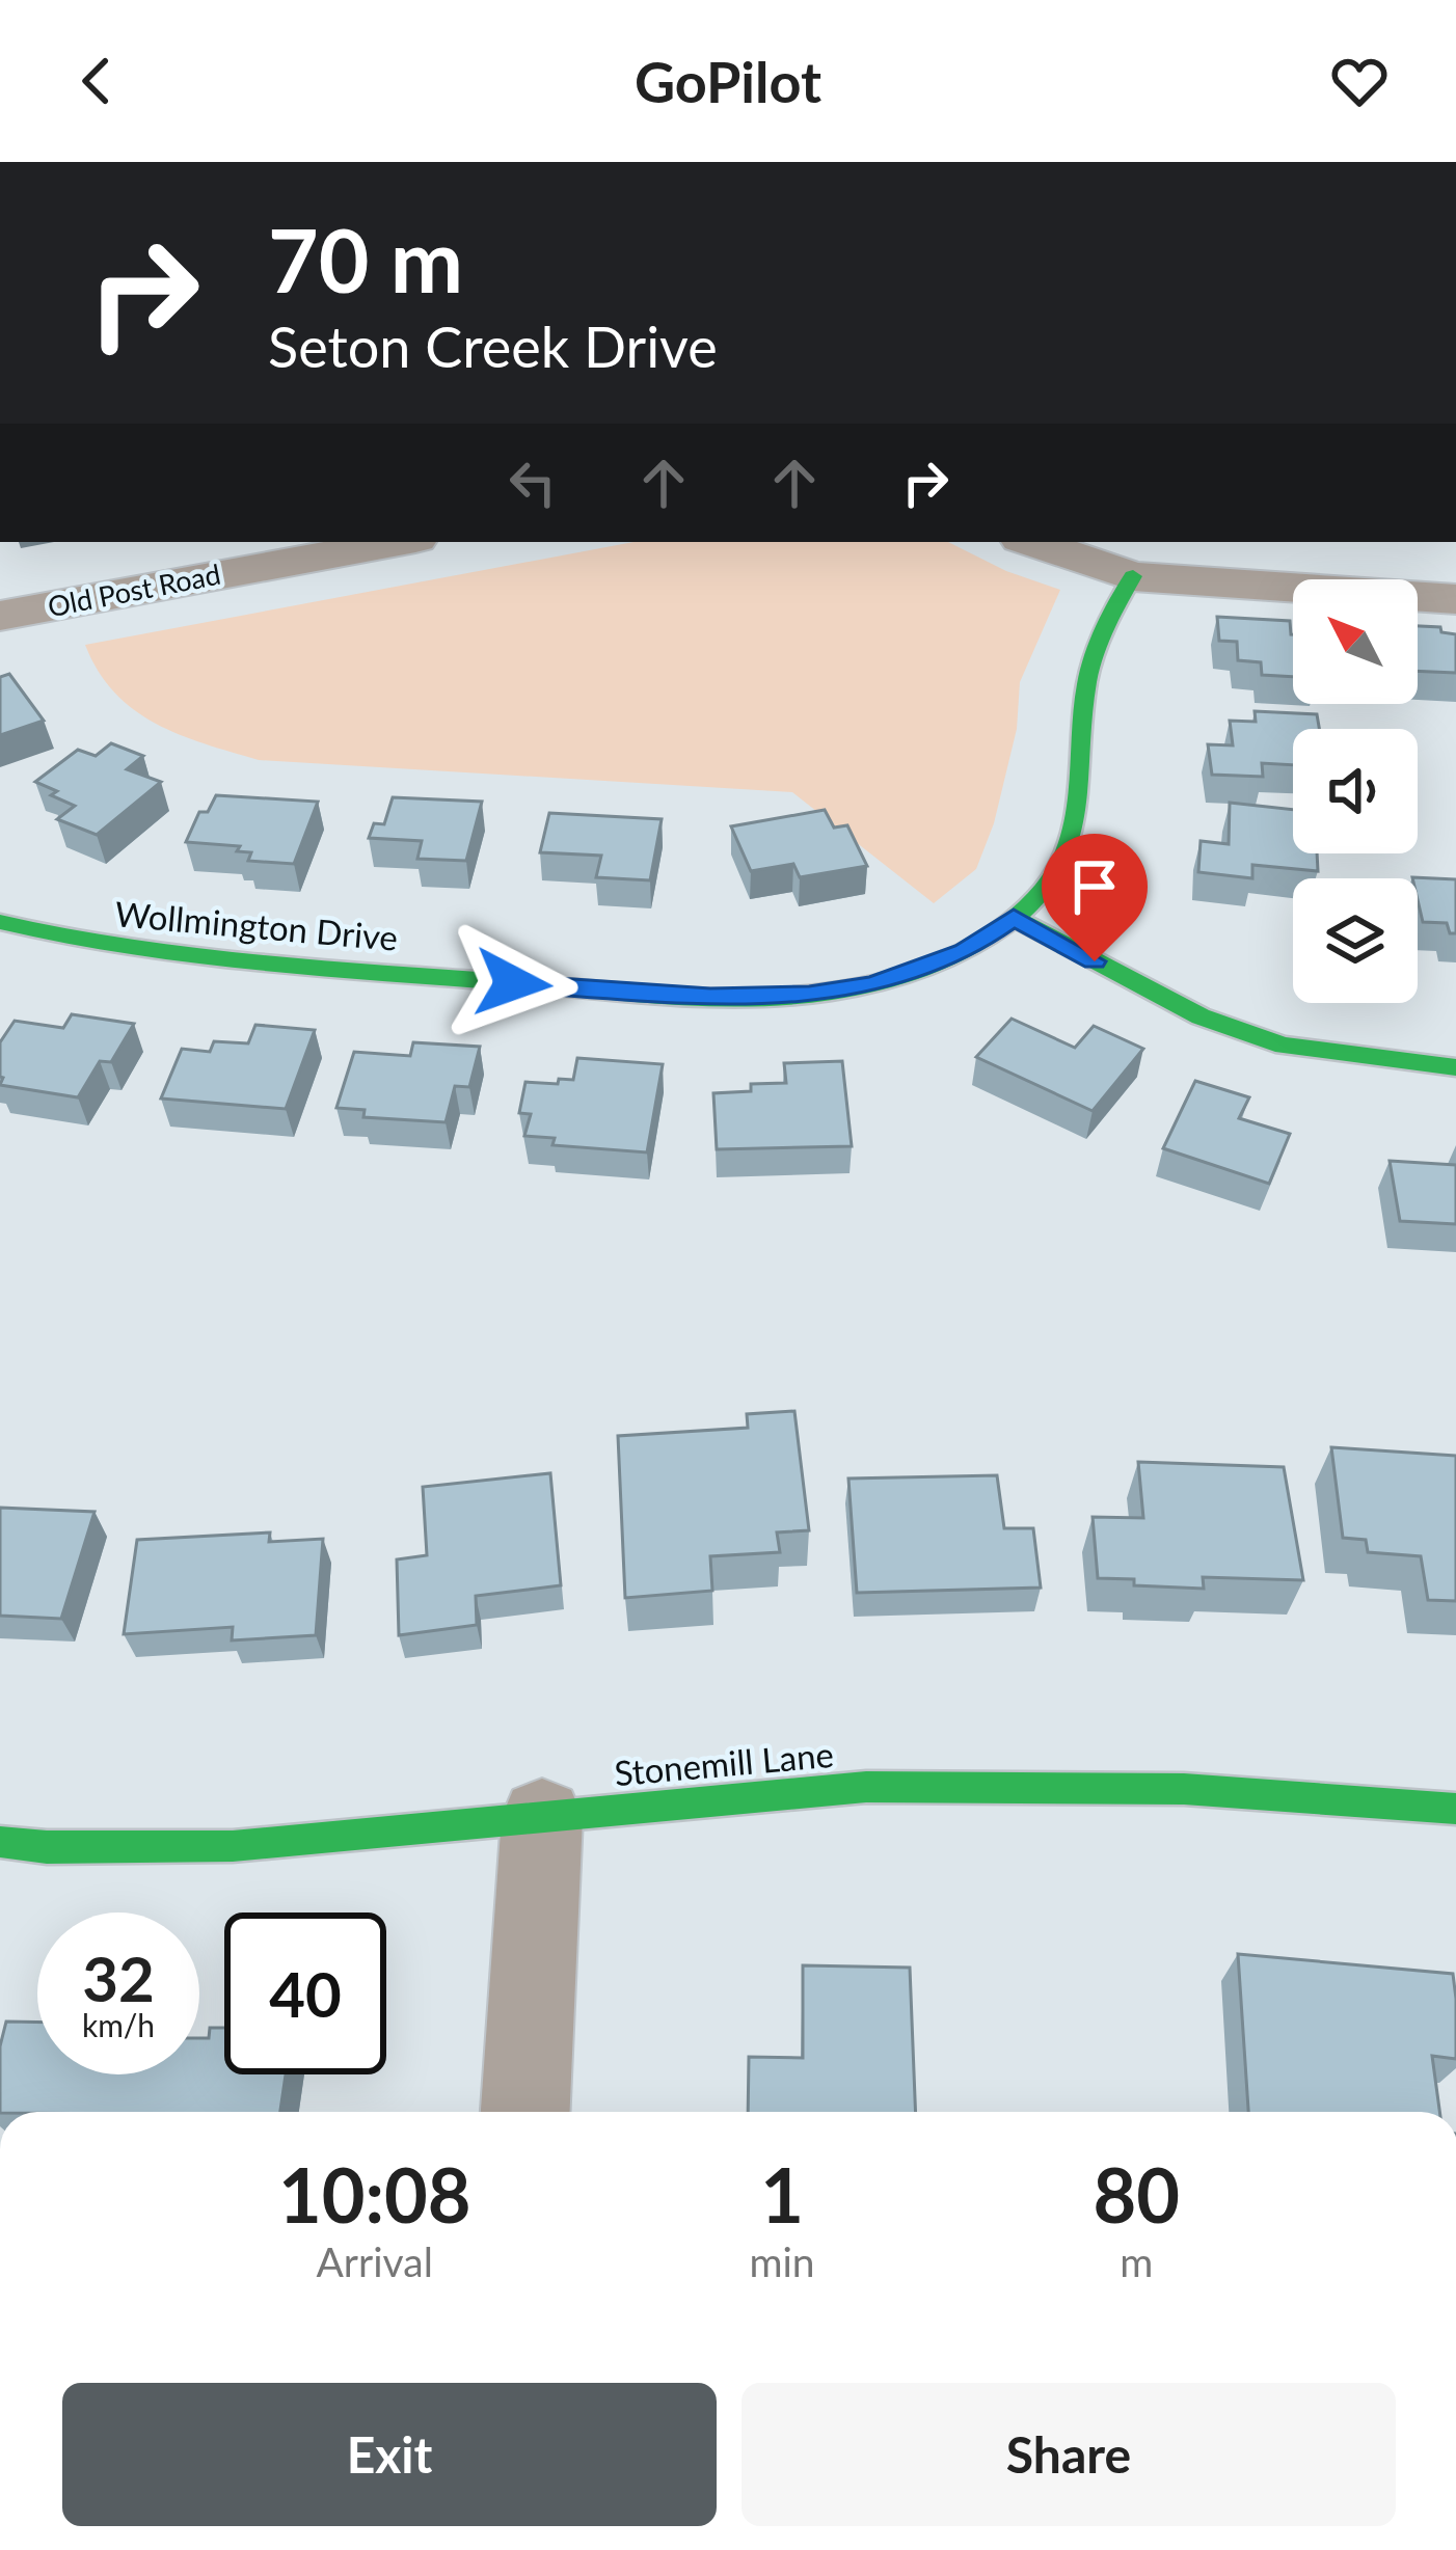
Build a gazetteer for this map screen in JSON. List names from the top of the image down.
{
  "streets": {
    "street": ["Old Post Road", "Wollmington Drive", "Stonemill Lane"]
  },
  "north": "top left",
  "page": {
    "header": "GoPilot",
    "turn": ["70 m", "Seton Creek Drive"],
    "speed": "32 km/h",
    "limit": "40",
    "eta": [
      "10:08",
      "Arrival",
      "1",
      "min",
      "80",
      "m"
    ],
    "buttons": ["Exit", "Share"]
  }
}
